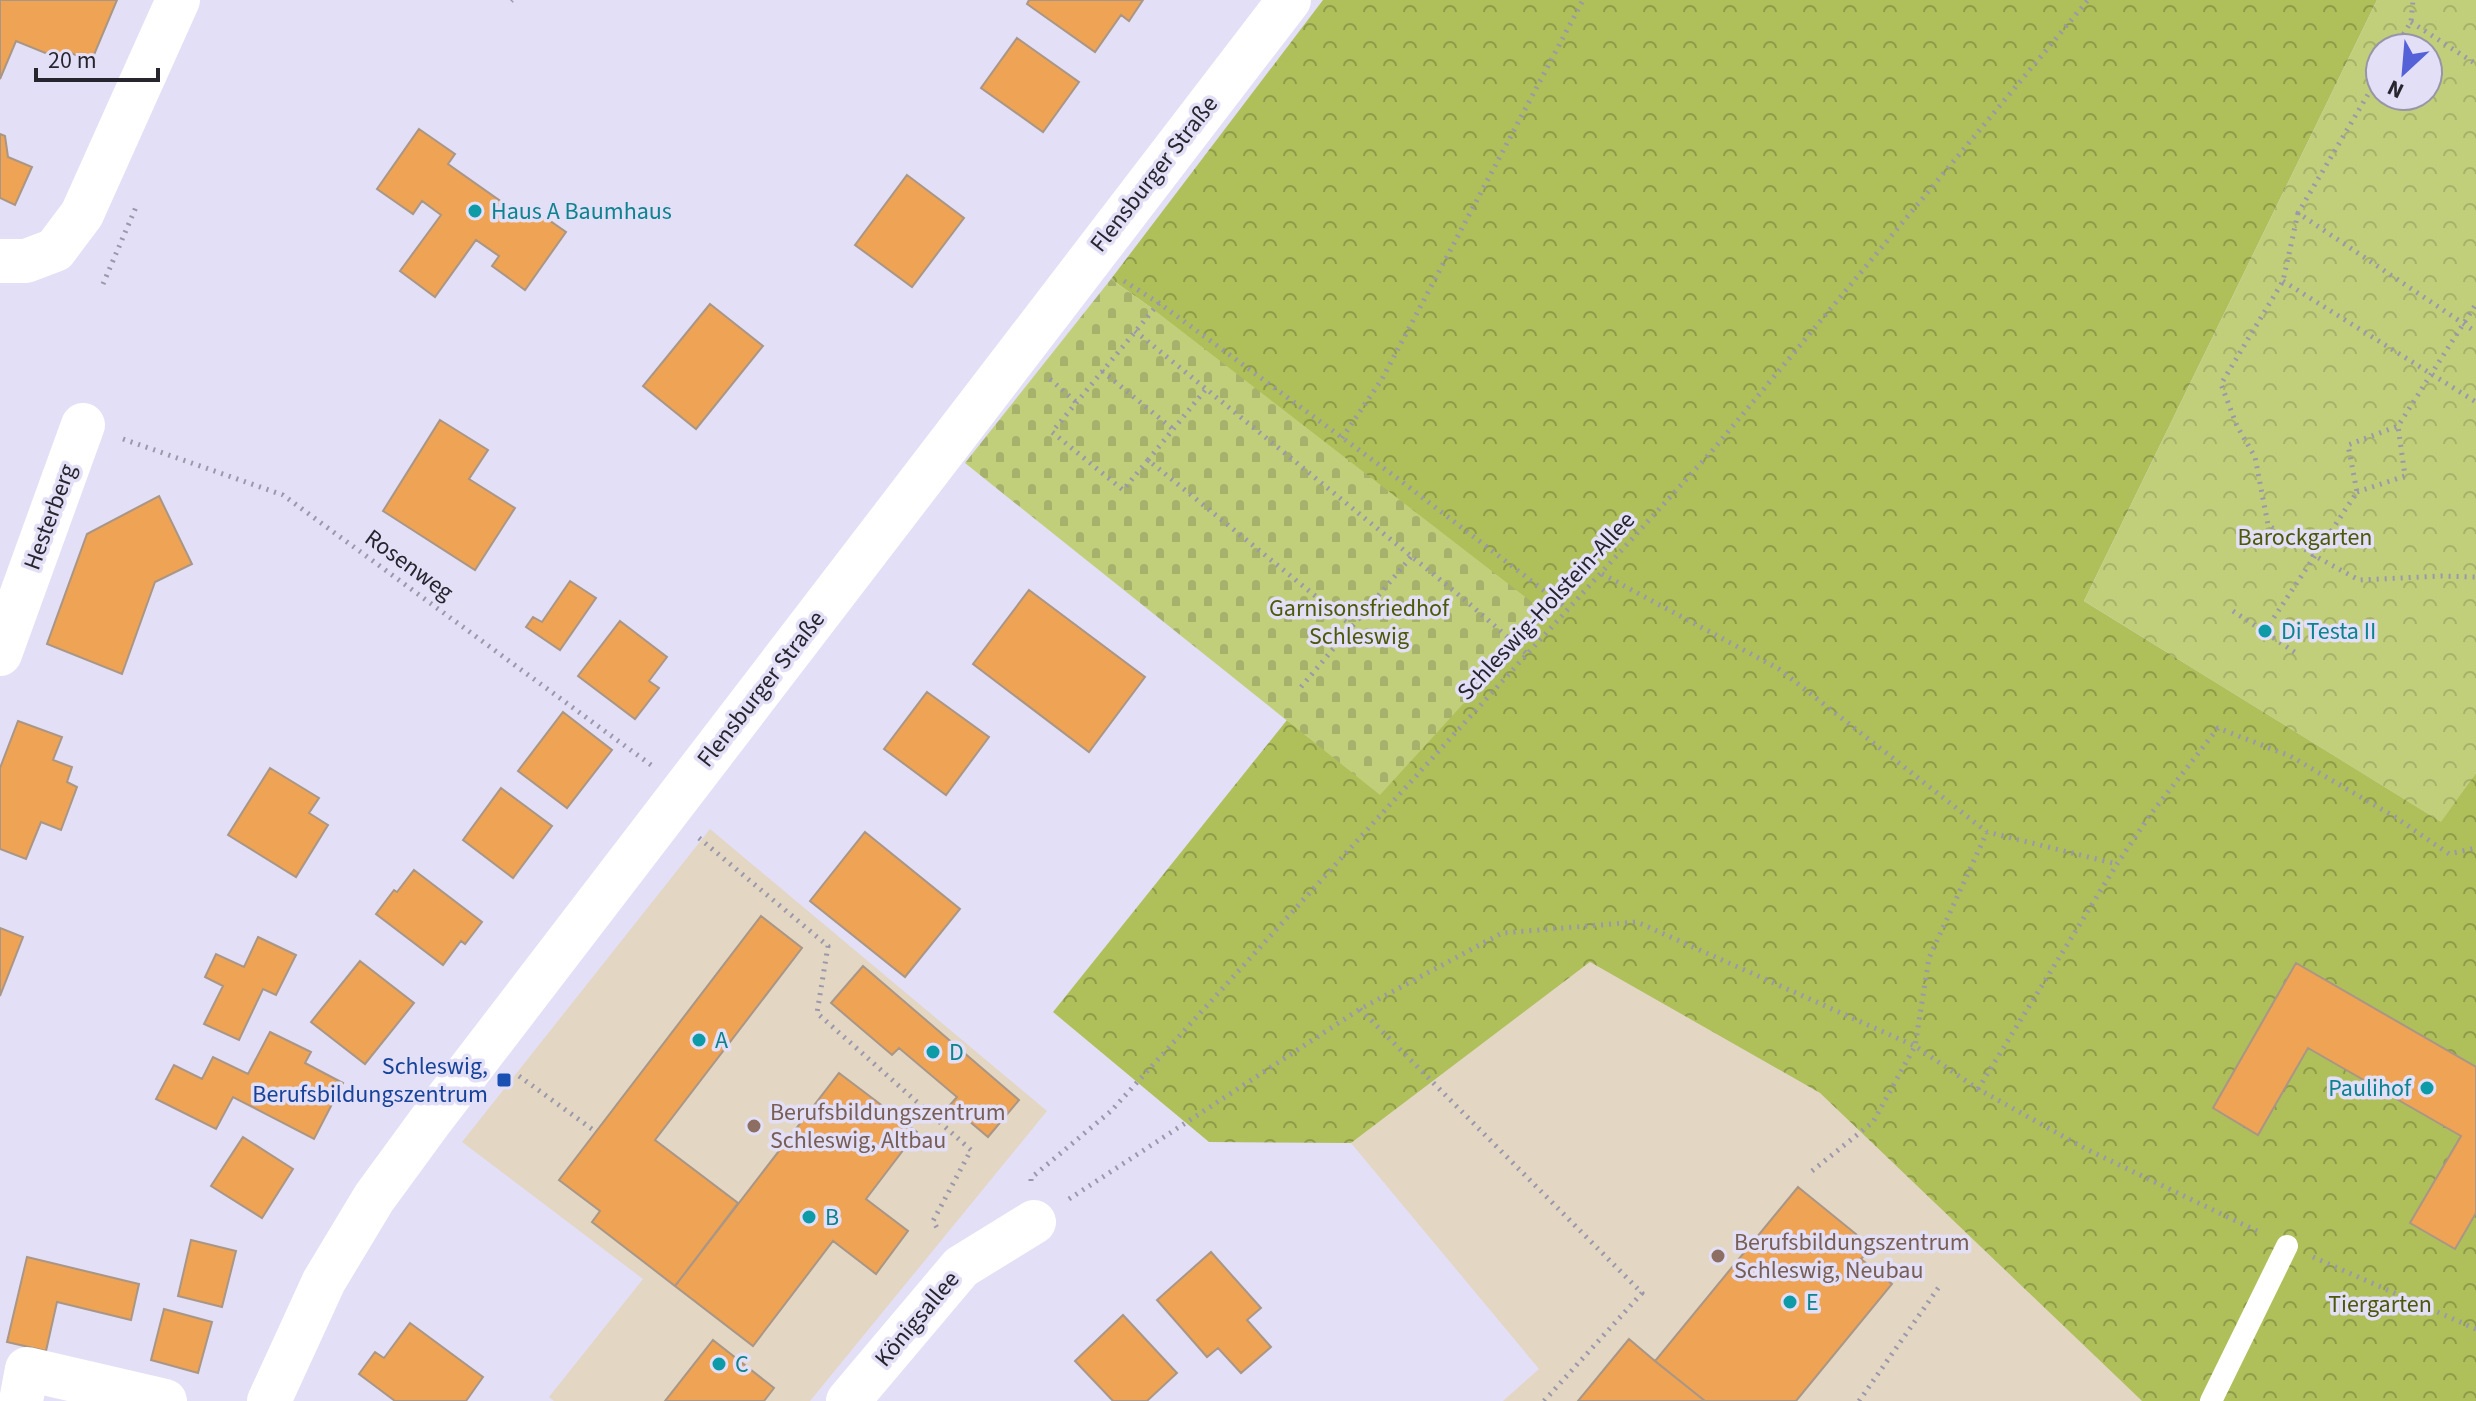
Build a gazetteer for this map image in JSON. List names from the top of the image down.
{
  "streets": {
    "street": ["Flensburger Straße", "Hesterberg", "Königsallee"],
    "path": ["Rosenweg", "Schleswig-Holstein-Allee"]
  },
  "crossings": [
    ["Flensburger Straße", "Rosenweg"],
    ["Hesterberg", "Rosenweg"],
    ["Schleswig-Holstein-Allee", "Königsallee"]
  ],
  "parks": ["Barockgarten", "Garnisonsfriedhof Schleswig", "Tiergarten"],
  "places": {
    "other": [
      "Haus A Baumhaus",
      "Di Testa II",
      "A",
      "D",
      "Paulihof",
      "Berufsbildungszentrum Schleswig, Altbau",
      "B",
      "Berufsbildungszentrum Schleswig, Neubau",
      "E",
      "C"
    ],
    "transit": ["Schleswig, Berufsbildungszentrum"]
  },
  "scale_bar": "20 m",
  "north": "bottom left"
}
